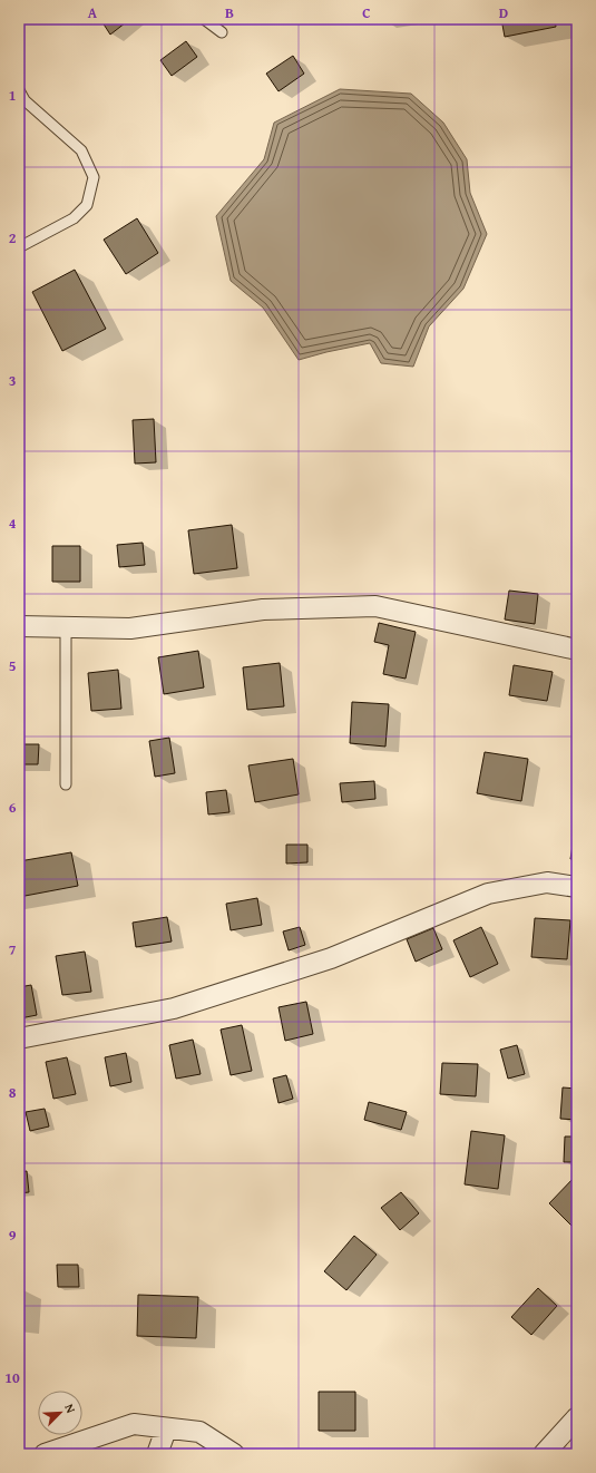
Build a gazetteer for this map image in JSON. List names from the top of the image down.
{
  "north": "top right",
  "grid": {
    "columns": [
      "A",
      "B",
      "C",
      "D"
    ],
    "rows": [
      "1",
      "2",
      "3",
      "4",
      "5",
      "6",
      "7",
      "8",
      "9",
      "10"
    ]
  }
}
